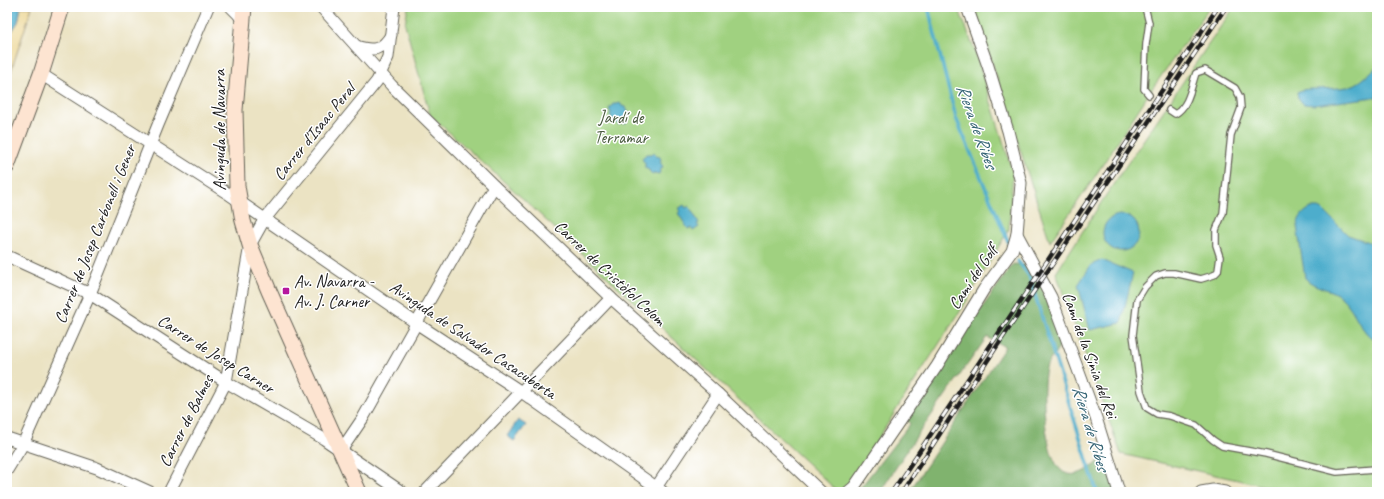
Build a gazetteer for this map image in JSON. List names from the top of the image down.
{
  "streets": {
    "street": [
      "Avinguda de Navarra",
      "Carrer d'Isaac Peral",
      "Carrer de Josep Carbonell i Gener",
      "Carrer de Cristòfol Colom",
      "Camí del Golf",
      "Avinguda de Salvador Casacuberta",
      "Carrer de Josep Carner",
      "Camí de la Sínia del Rei",
      "Carrer de Balmes"
    ]
  },
  "crossings": [
    ["Avinguda de Navarra", "Carrer d'Isaac Peral"],
    ["Avinguda de Navarra", "Avinguda de Salvador Casacuberta"],
    ["Avinguda de Navarra", "Carrer de Josep Carner"],
    ["Avinguda de Navarra", "Carrer de Balmes"],
    ["Carrer d'Isaac Peral", "Carrer de Cristòfol Colom"],
    ["Carrer d'Isaac Peral", "Avinguda de Salvador Casacuberta"],
    ["Carrer d'Isaac Peral", "Carrer de Balmes"],
    ["Carrer de Josep Carbonell i Gener", "Avinguda de Salvador Casacuberta"],
    ["Carrer de Josep Carbonell i Gener", "Carrer de Josep Carner"],
    ["Camí del Golf", "Camí de la Sínia del Rei"],
    ["Carrer de Josep Carner", "Carrer de Balmes"]
  ],
  "water": ["Riera de Ribes"],
  "parks": ["Jardí de Terramar"],
  "places": {
    "transit": ["Av. Navarra - Av. J. Carner"]
  }
}
